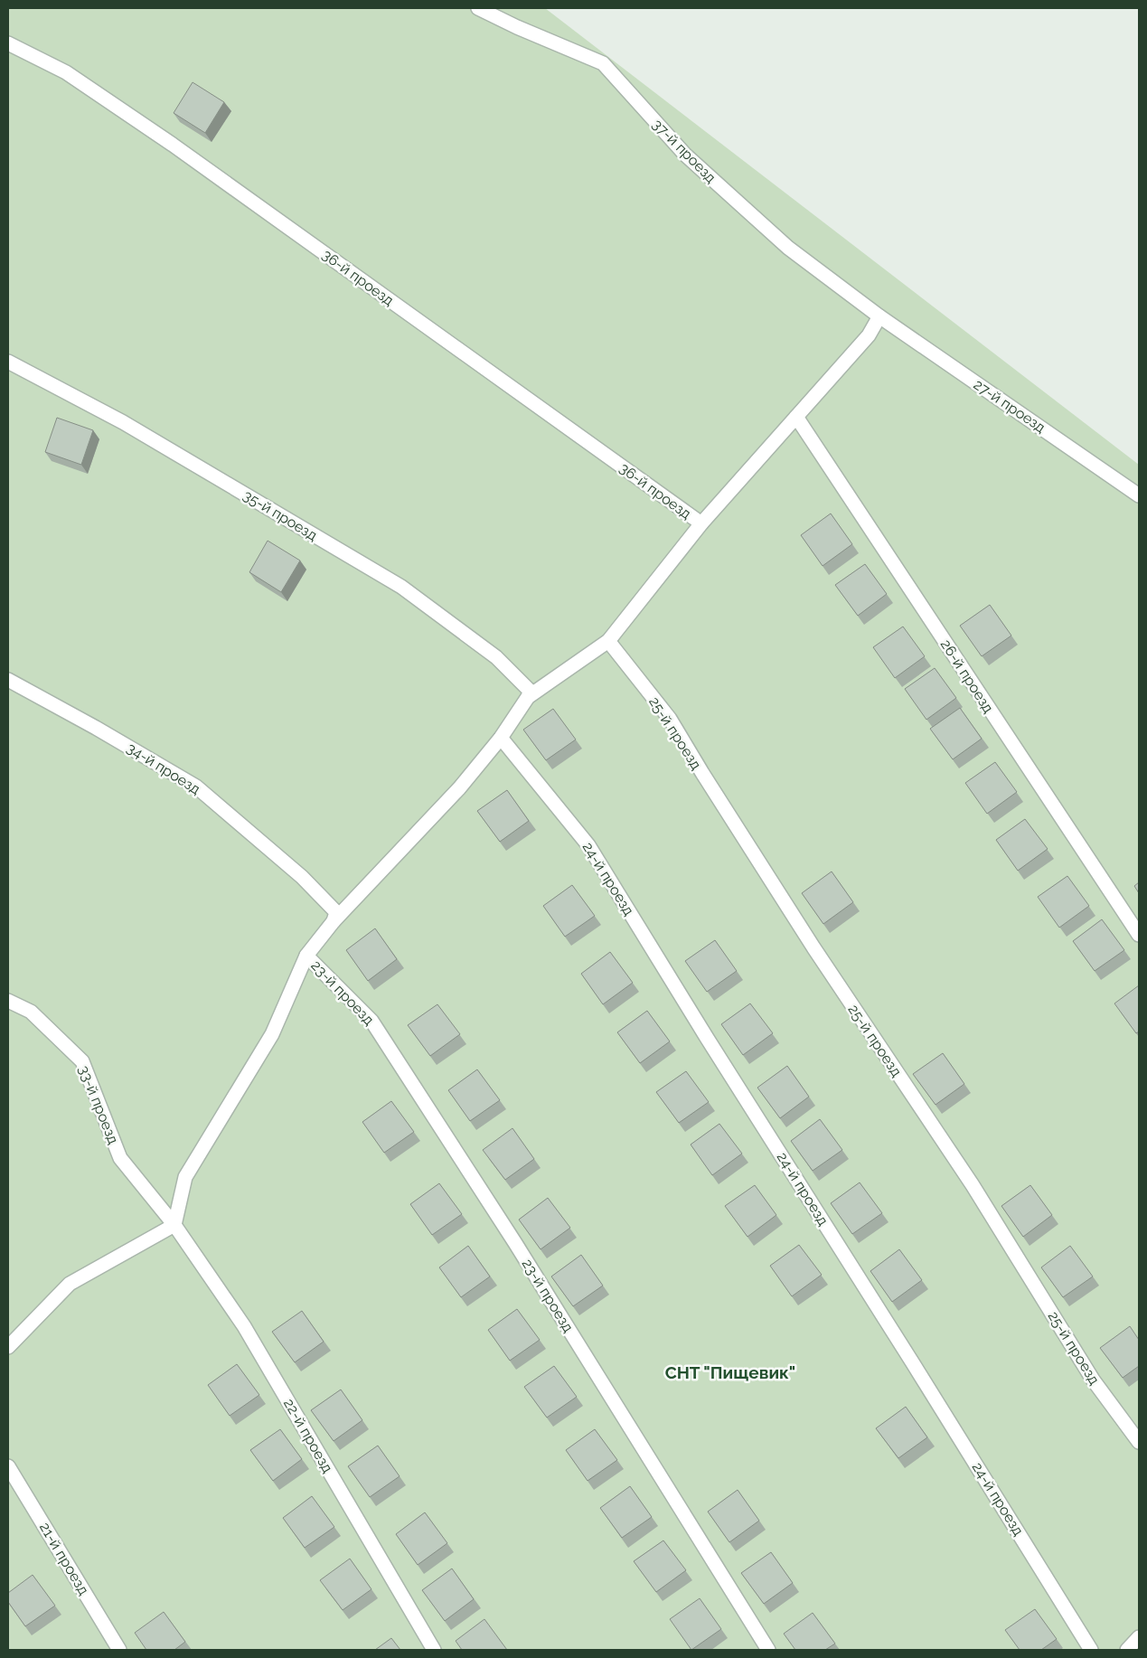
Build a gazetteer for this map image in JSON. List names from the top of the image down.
{
  "streets": {
    "street": [
      "37-й проезд",
      "36-й проезд",
      "27-й проезд",
      "35-й проезд",
      "26-й проезд",
      "25-й проезд",
      "34-й проезд",
      "24-й проезд",
      "23-й проезд",
      "33-й проезд",
      "22-й проезд",
      "21-й проезд"
    ]
  },
  "crossings": [
    ["37-й проезд", "27-й проезд"],
    ["33-й проезд", "22-й проезд"]
  ],
  "districts": ["СНТ \"Пищевик\""]
}
